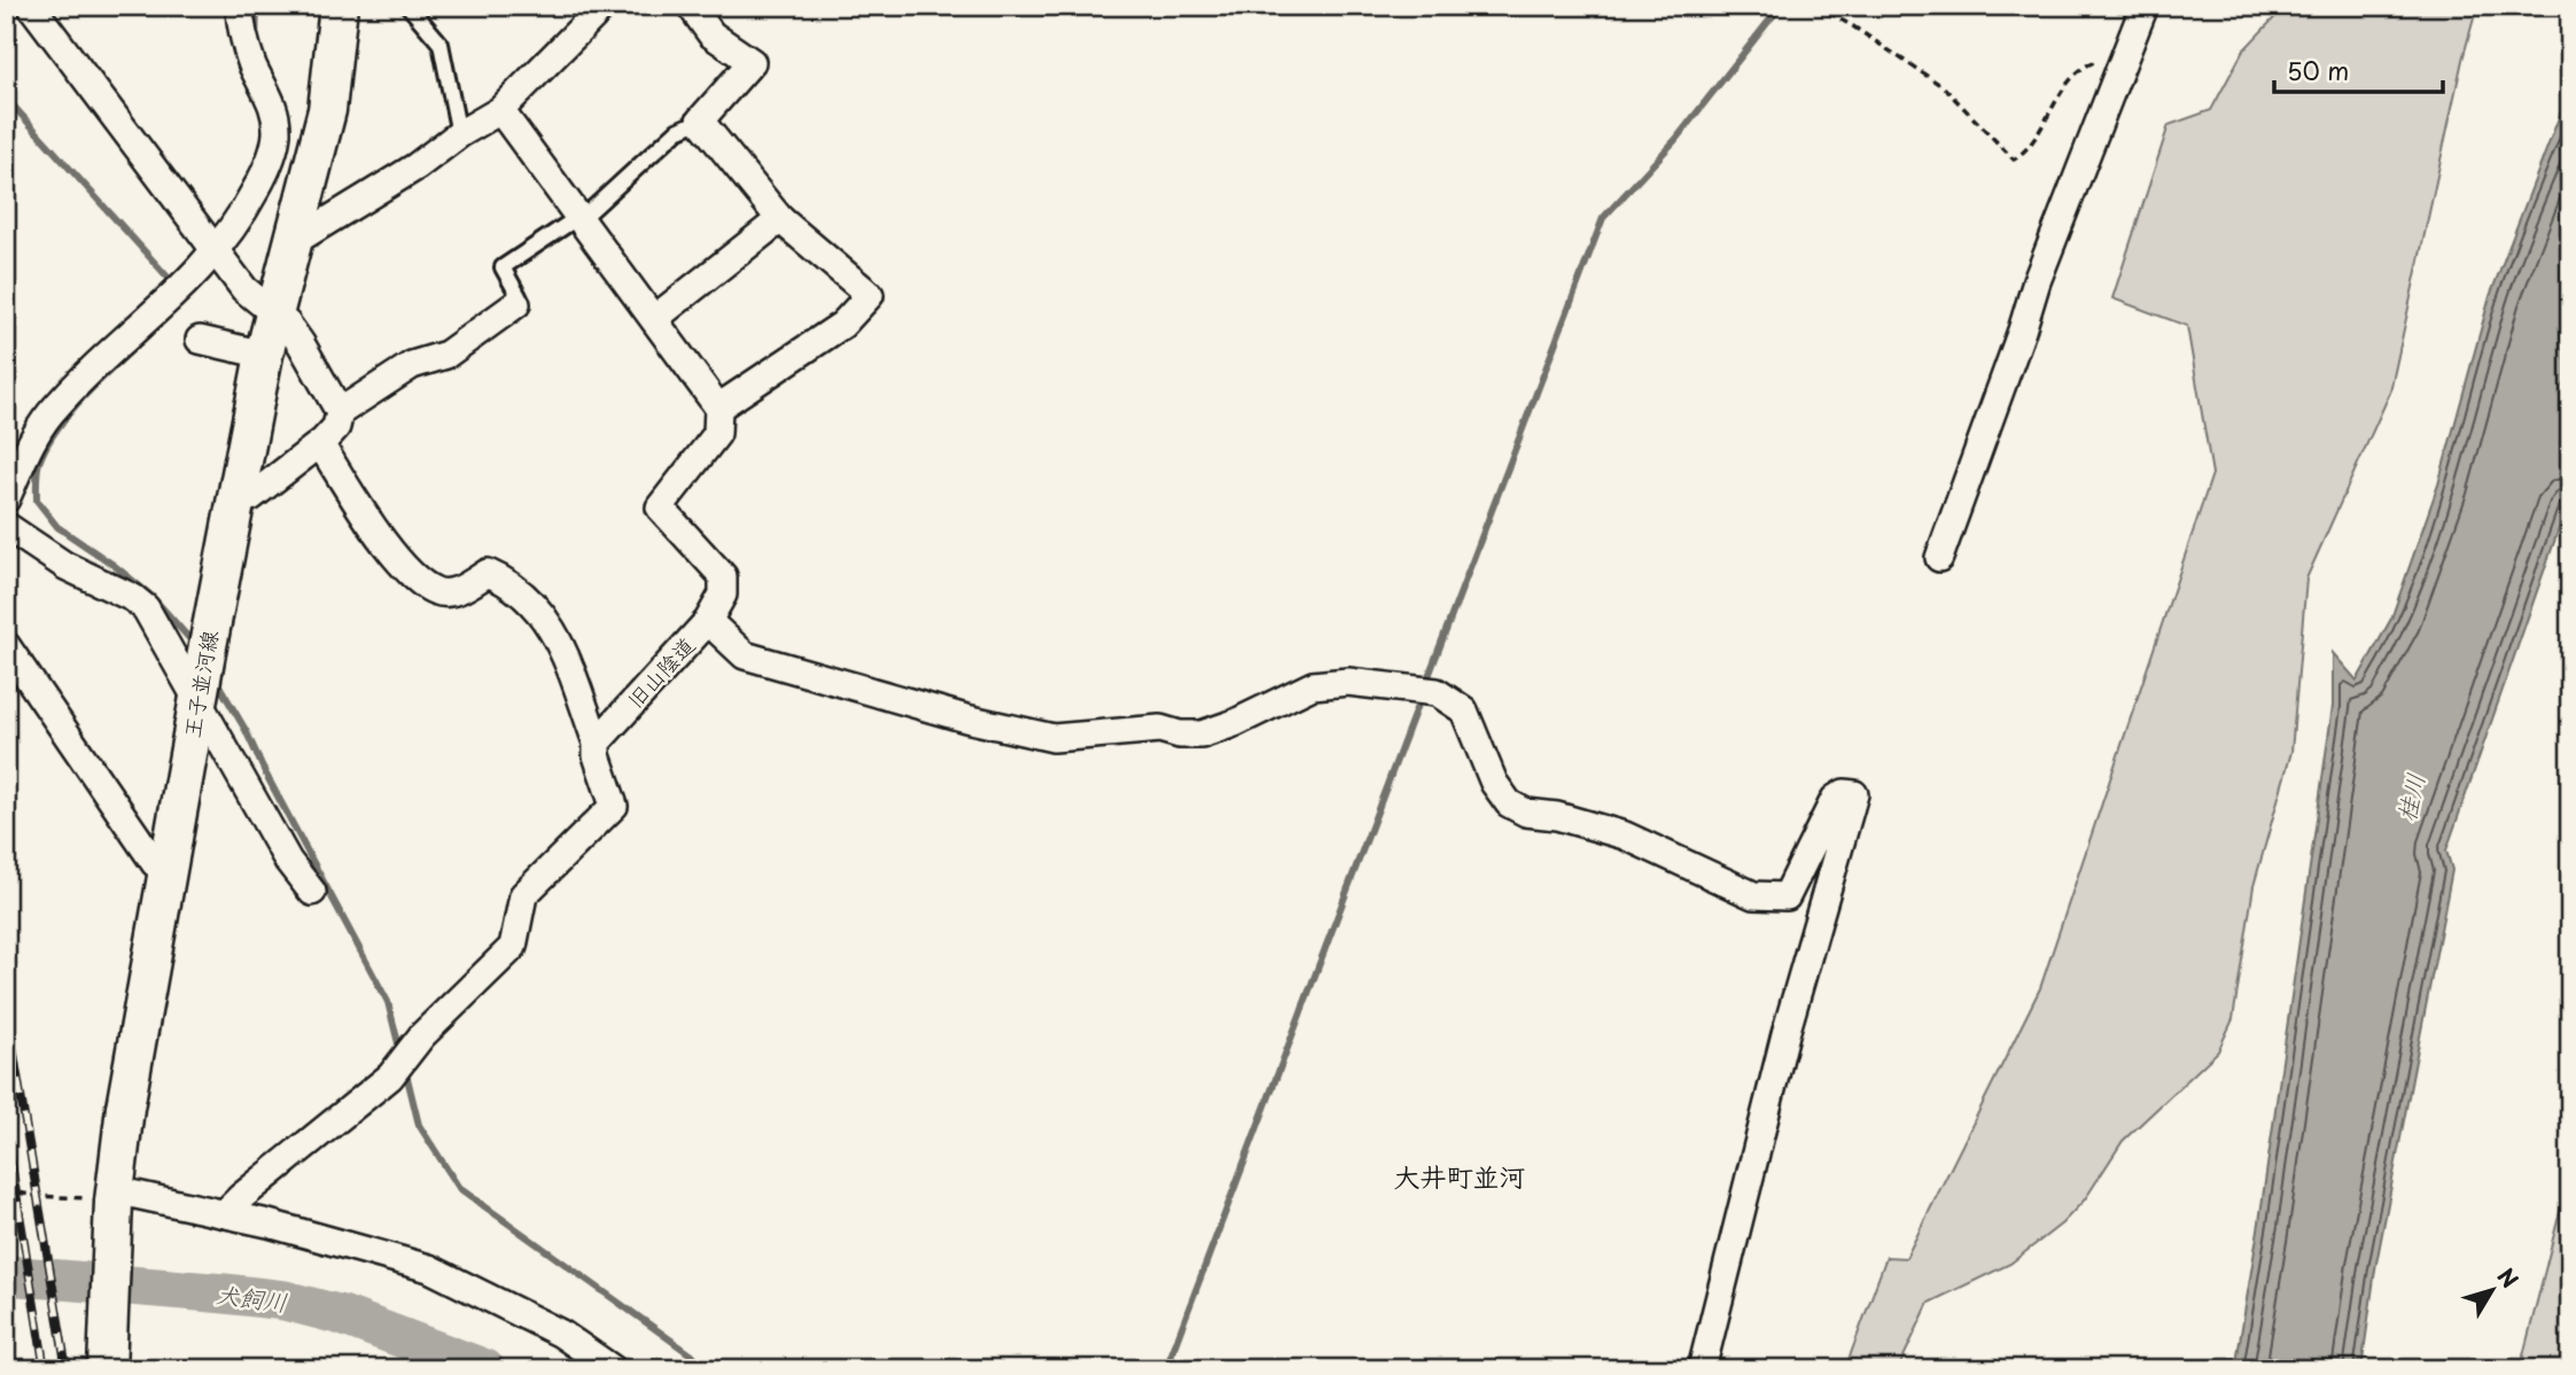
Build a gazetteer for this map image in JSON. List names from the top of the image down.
{
  "streets": {
    "main road": ["王子並河線"],
    "street": ["旧山陰道"]
  },
  "districts": ["大井町並河"],
  "water": ["桂川", "犬飼川"],
  "scale_bar": "50 m",
  "north": "top right"
}
